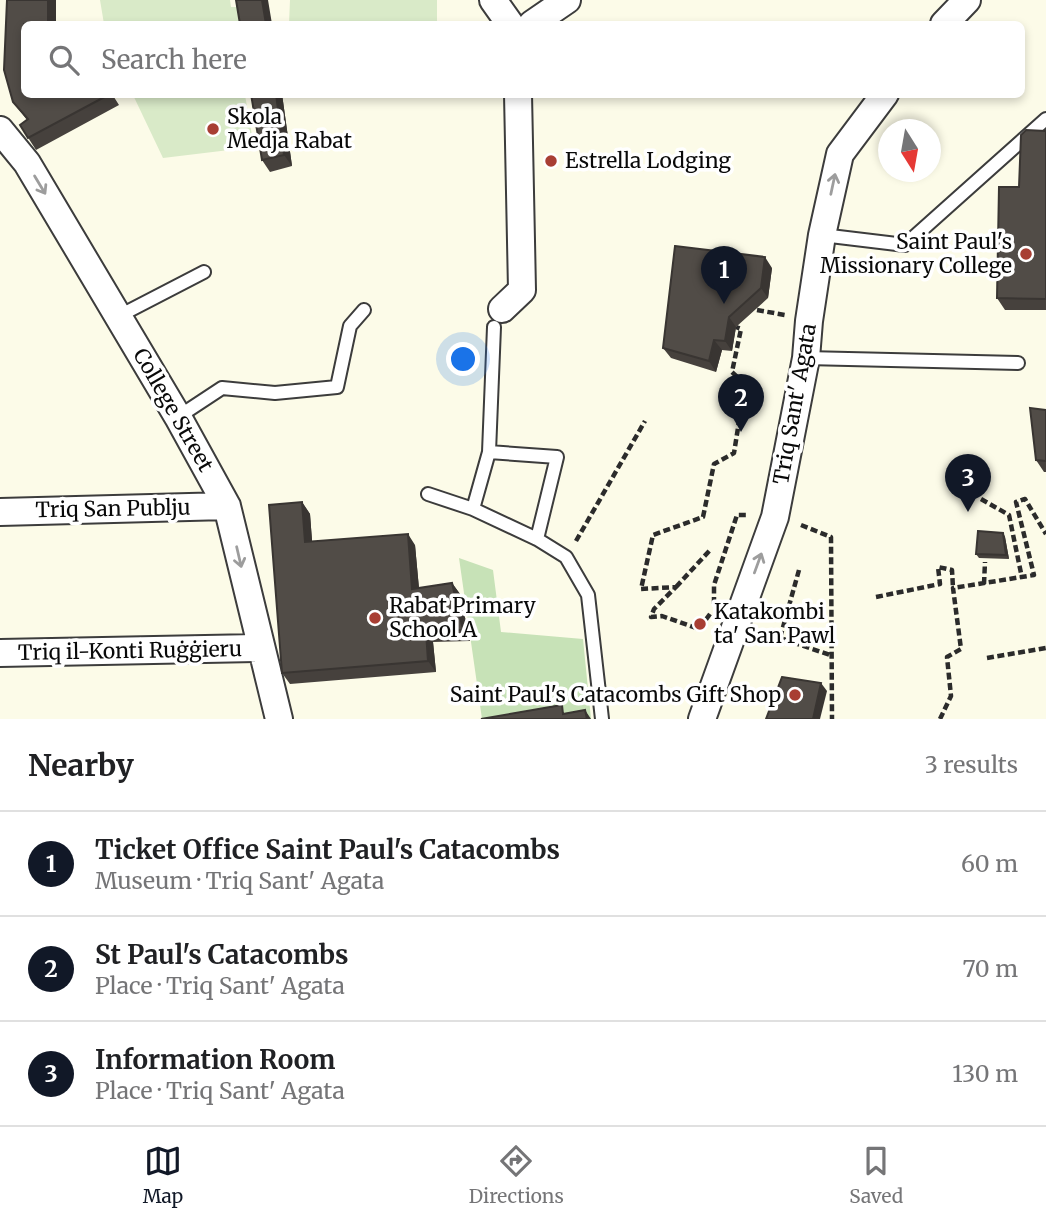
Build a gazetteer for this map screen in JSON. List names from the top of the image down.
{
  "streets": {
    "street": [
      "Triq Sant' Agata",
      "College Street",
      "Triq San Publju",
      "Triq il-Konti Ruġġieru"
    ]
  },
  "crossings": [
    ["College Street", "Triq San Publju"],
    ["College Street", "Triq il-Konti Ruġġieru"]
  ],
  "one_way": ["Triq Sant' Agata", "College Street"],
  "places": [
    "Skola Medja Rabat",
    "Estrella Lodging",
    "Saint Paul's Missionary College",
    "Rabat Primary School A",
    "Katakombi ta' San Pawl",
    "Saint Paul's Catacombs Gift Shop"
  ],
  "north": "bottom",
  "page": {
    "search": "Search here",
    "pins": ["1", "2", "3"],
    "heading": ["Nearby", "3 results"],
    "list": [
      {
        "mark": "1",
        "name": "Ticket Office Saint Paul's Catacombs",
        "note": "Museum · Triq Sant' Agata",
        "value": "60 m"
      },
      {
        "mark": "2",
        "name": "St Paul's Catacombs",
        "note": "Place · Triq Sant' Agata",
        "value": "70 m"
      },
      {
        "mark": "3",
        "name": "Information Room",
        "note": "Place · Triq Sant' Agata",
        "value": "130 m"
      }
    ],
    "nav": ["Map", "Directions", "Saved"]
  }
}
